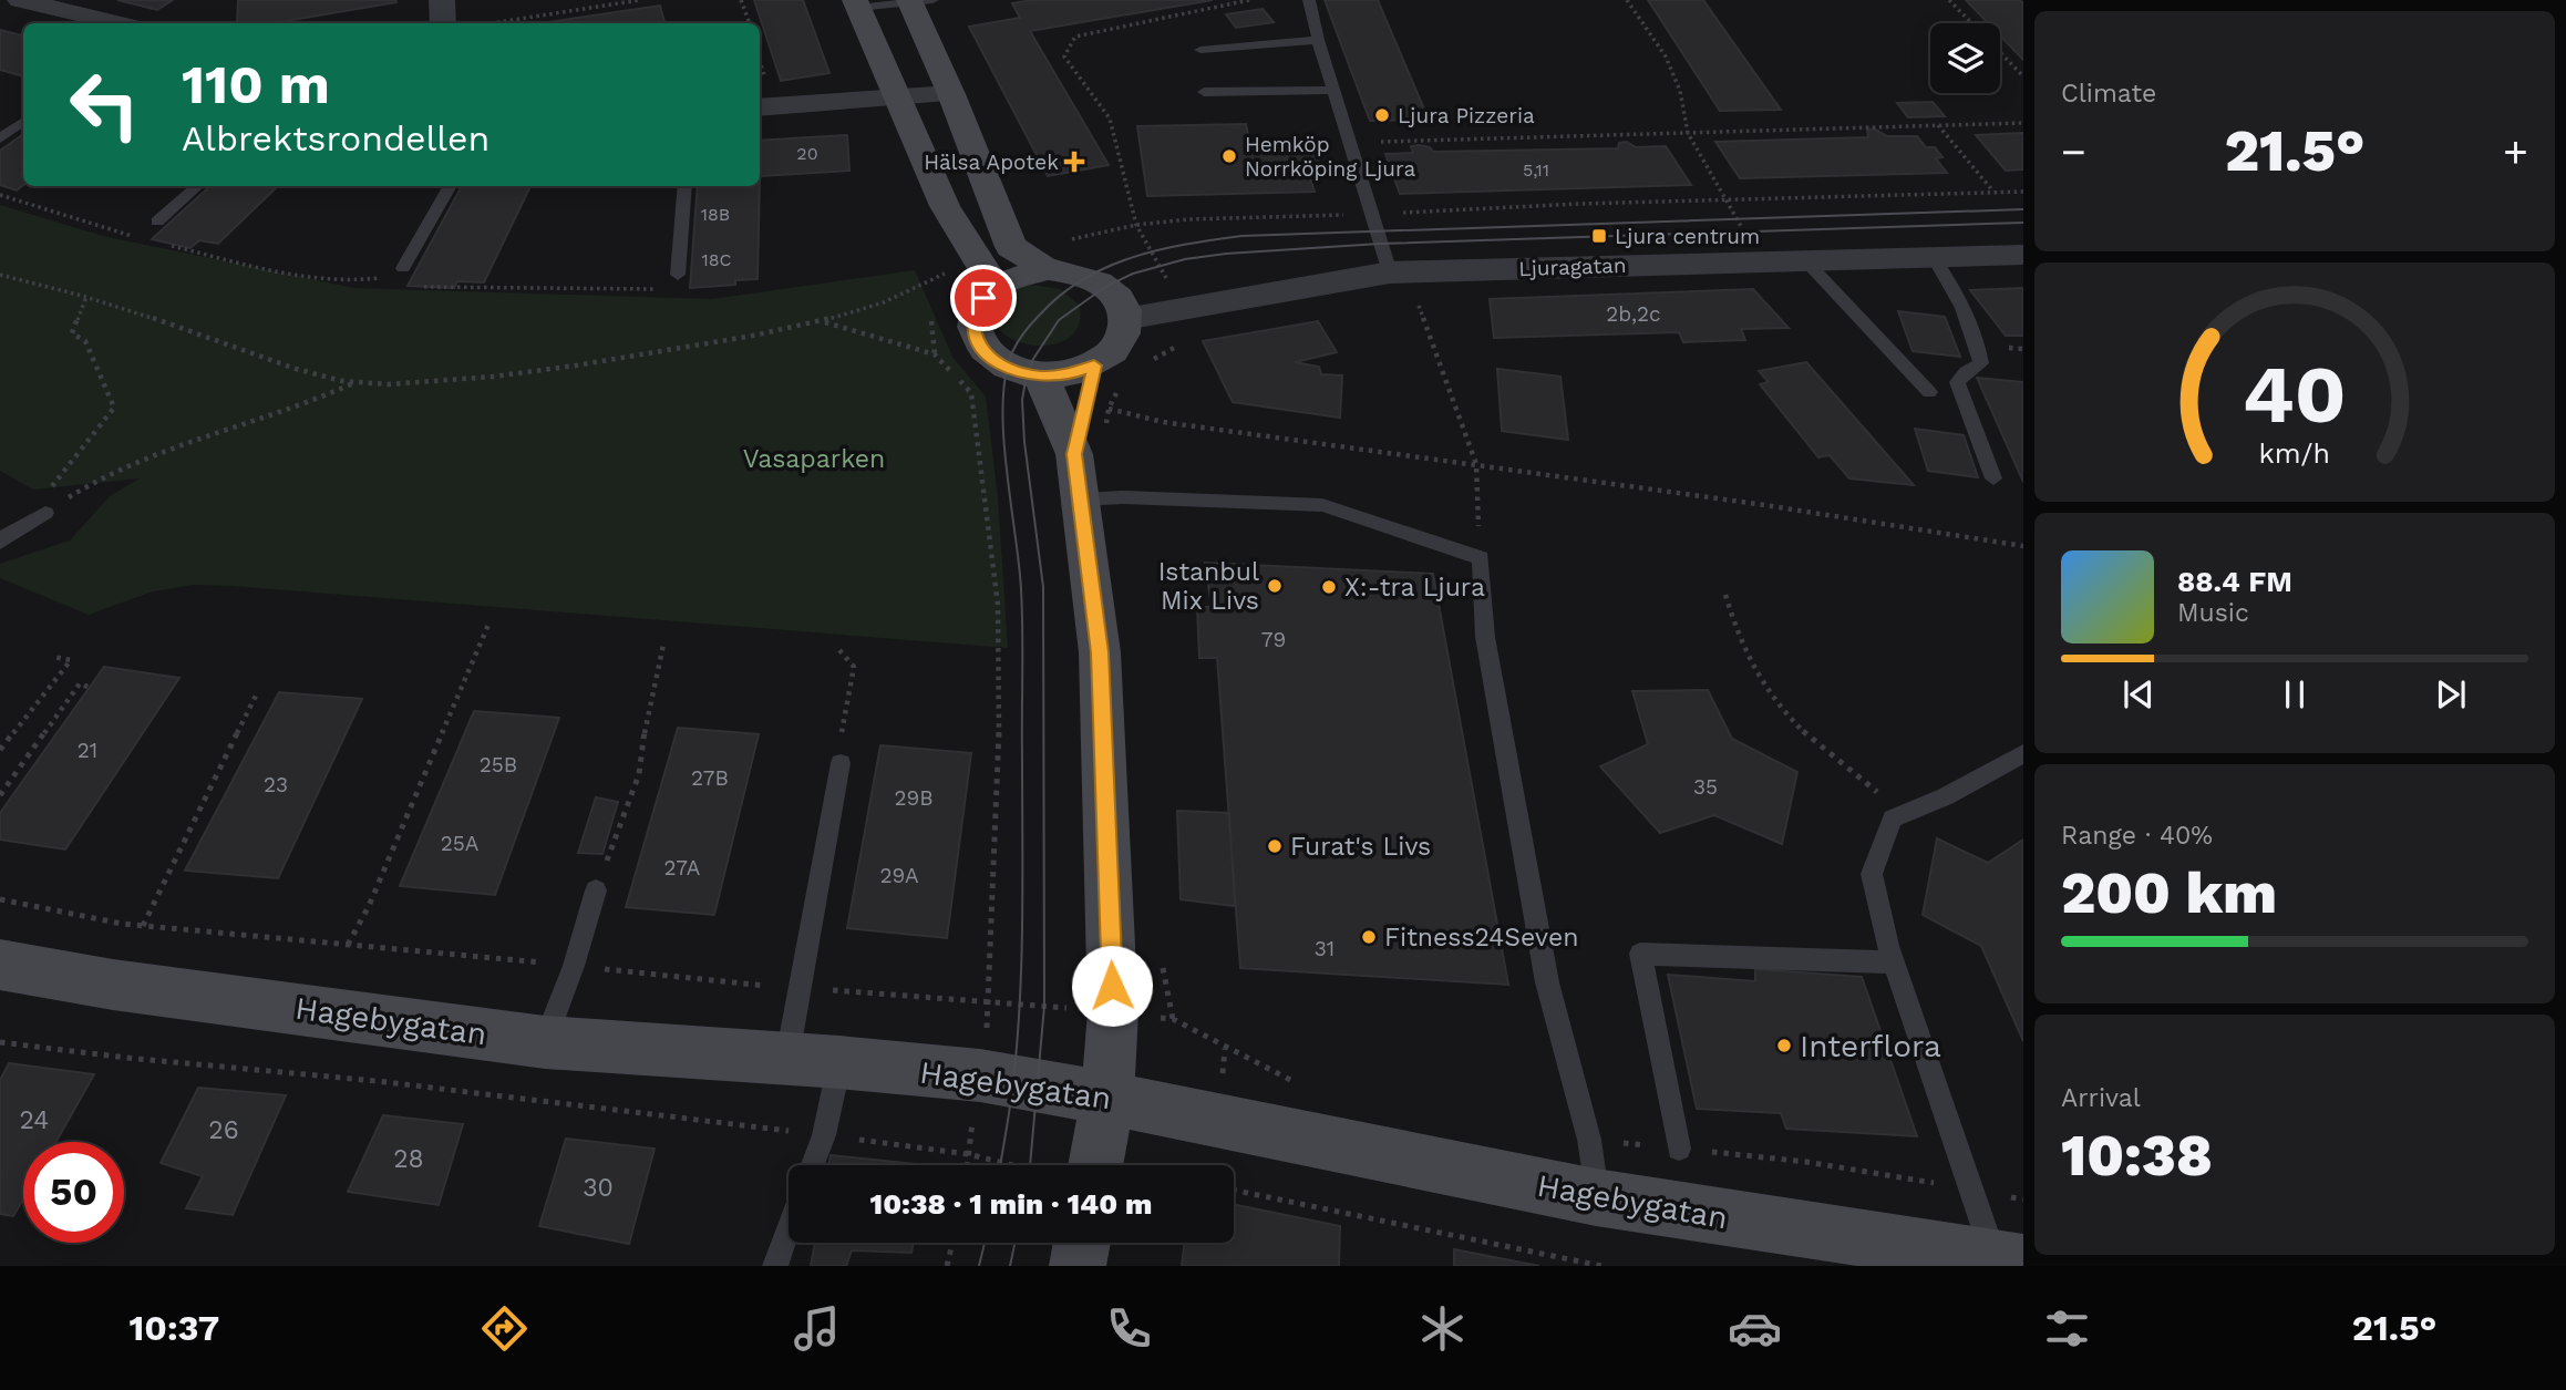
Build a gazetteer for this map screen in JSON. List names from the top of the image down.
{
  "streets": {
    "main road": ["Hagebygatan"],
    "street": ["Ljuragatan"]
  },
  "parks": ["Vasaparken"],
  "places": {
    "other": [
      "Ljura Pizzeria",
      "Hemköp Norrköping Ljura",
      "Istanbul Mix Livs",
      "X:-tra Ljura",
      "Furat's Livs",
      "Fitness24Seven",
      "Interflora"
    ],
    "health": ["Hälsa Apotek"],
    "transit": ["Ljura centrum"]
  },
  "house_numbers": [
    "20",
    "5,11",
    "18B",
    "18C",
    "2b,2c",
    "79",
    "21",
    "25B",
    "27B",
    "23",
    "35",
    "29B",
    "25A",
    "27A",
    "29A",
    "31",
    "24",
    "26",
    "28",
    "30"
  ],
  "page": {
    "tile": [
      "Climate",
      ["Range · 40%", "200 km"],
      ["Arrival", "10:38"]
    ],
    "turn": ["110 m", "Albrektsrondellen"],
    "heat": ["−", "21.5°", "+"],
    "song": ["88.4 FM", "Music"],
    "limit": "50",
    "trip": "10:38 · 1 min · 140 m",
    "tabs": ["10:37", "21.5°"],
    "gauge": ["40", "km/h"]
  }
}
